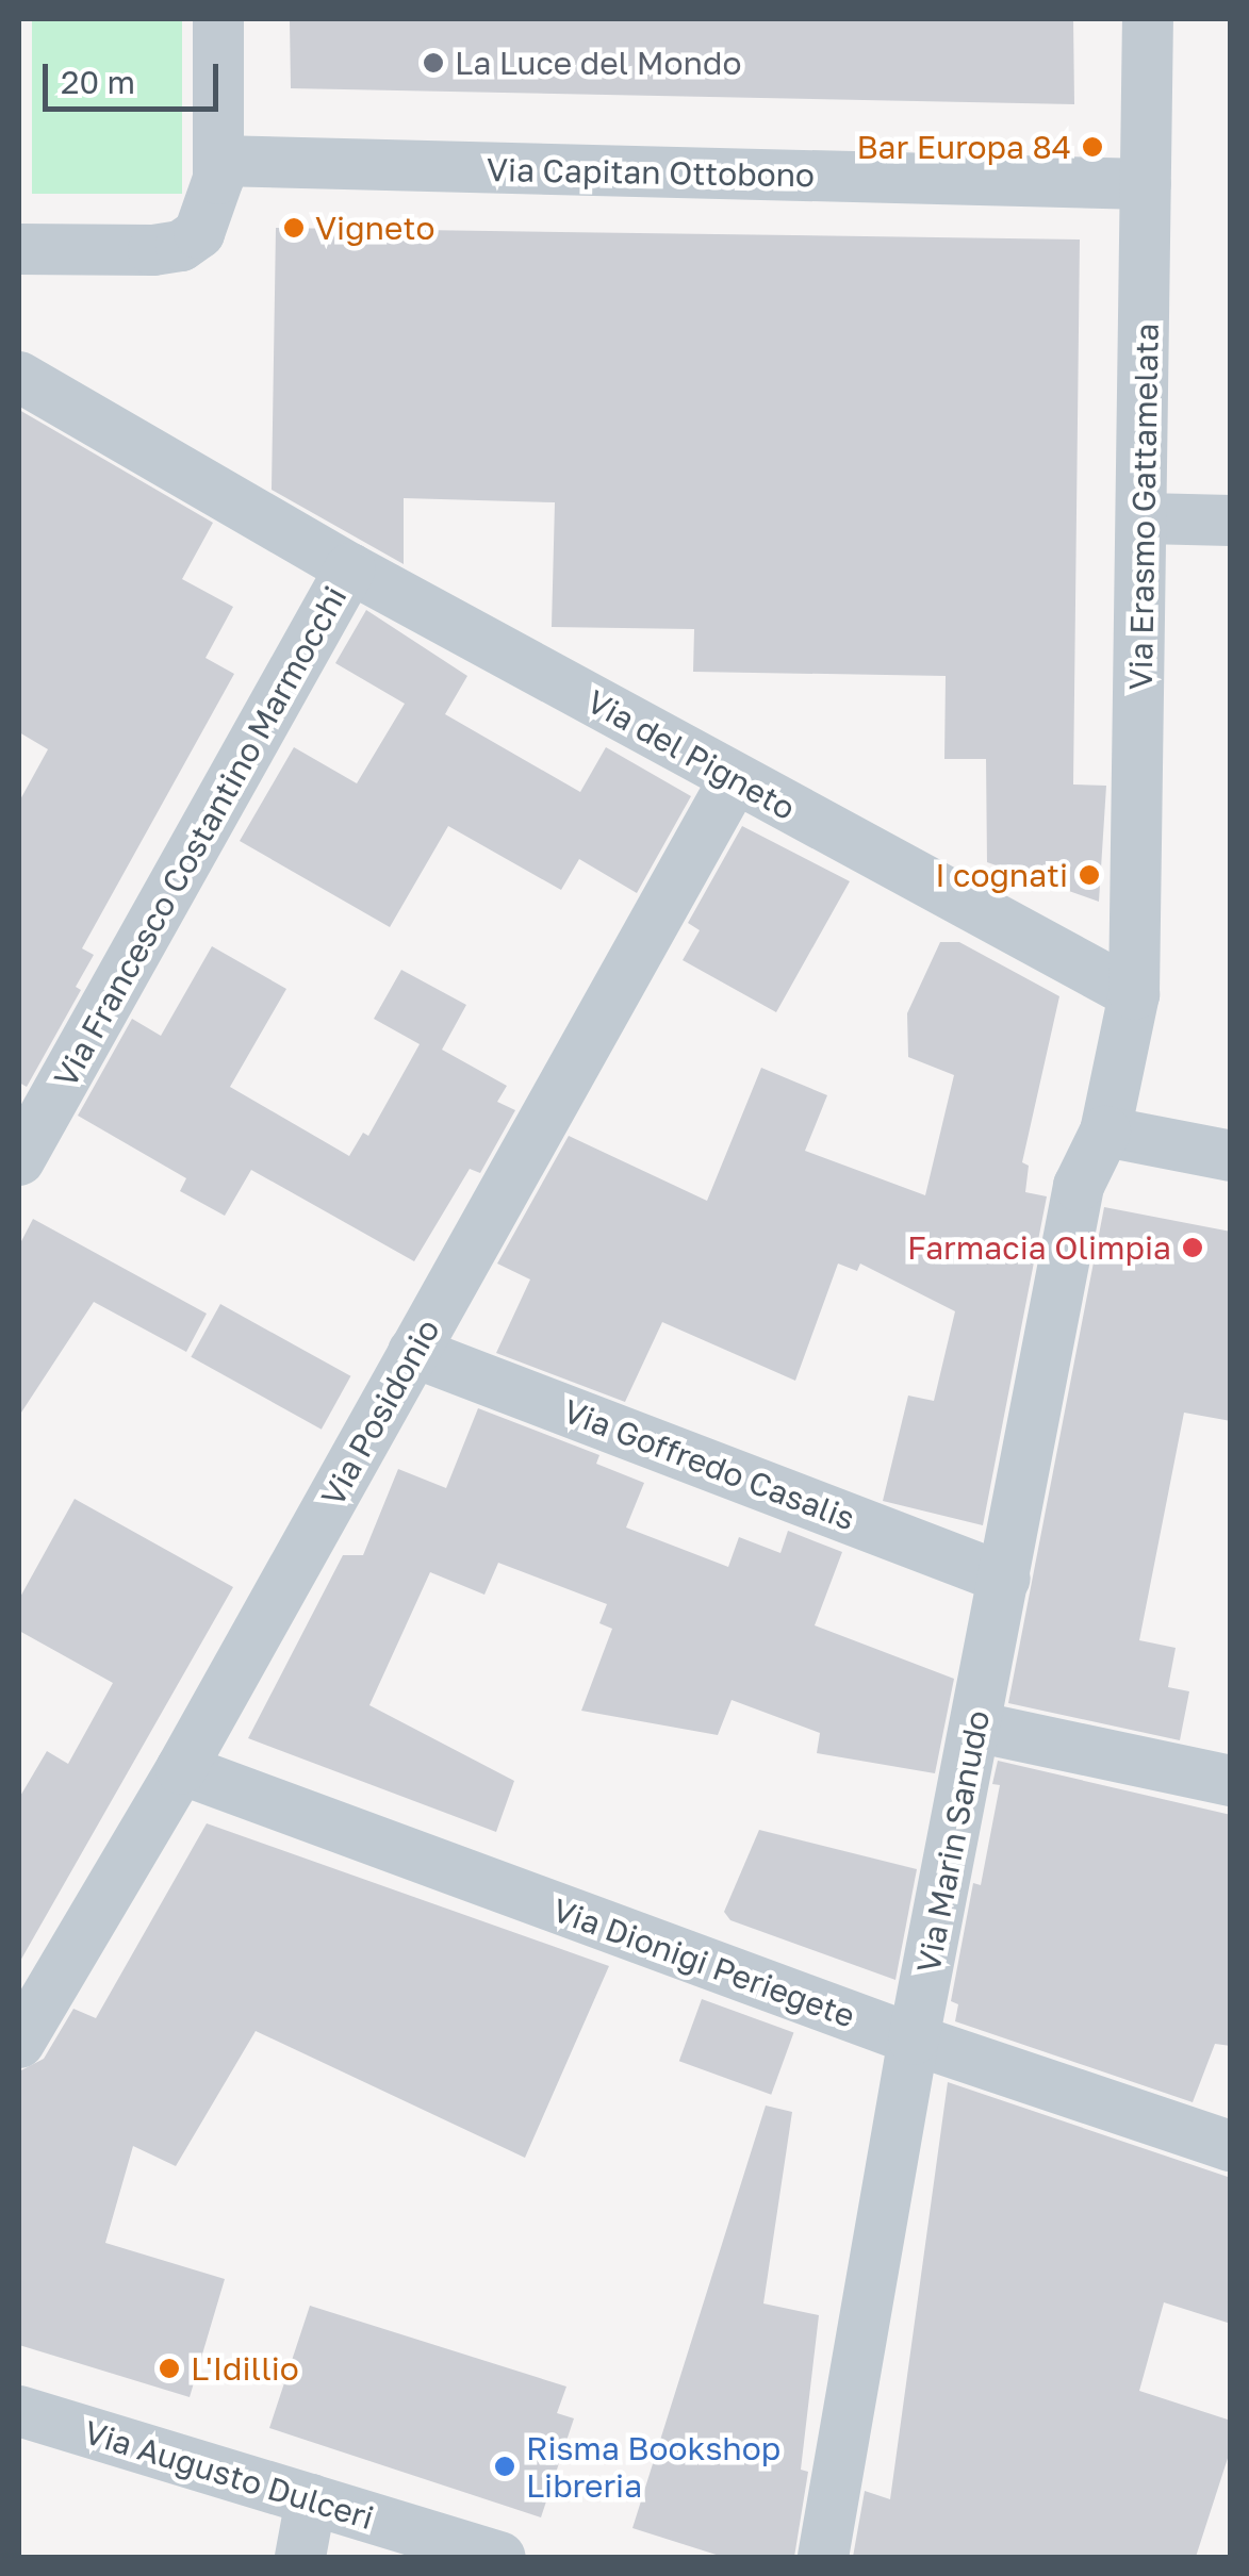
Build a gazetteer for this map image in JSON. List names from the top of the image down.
{
  "streets": {
    "street": [
      "Via Capitan Ottobono",
      "Via Erasmo Gattamelata",
      "Via del Pigneto",
      "Via Francesco Costantino Marmocchi",
      "Via Posidonio",
      "Via Goffredo Casalis",
      "Via Marin Sanudo",
      "Via Dionigi Periegete",
      "Via Augusto Dulceri"
    ]
  },
  "crossings": [
    ["Via Capitan Ottobono", "Via Erasmo Gattamelata"],
    ["Via Erasmo Gattamelata", "Via del Pigneto"],
    ["Via del Pigneto", "Via Francesco Costantino Marmocchi"],
    ["Via del Pigneto", "Via Posidonio"],
    ["Via Posidonio", "Via Goffredo Casalis"],
    ["Via Posidonio", "Via Dionigi Periegete"],
    ["Via Goffredo Casalis", "Via Marin Sanudo"],
    ["Via Marin Sanudo", "Via Dionigi Periegete"]
  ],
  "places": [
    "La Luce del Mondo",
    "Bar Europa 84",
    "Vigneto",
    "I cognati",
    "Farmacia Olimpia",
    "L'Idillio",
    "Risma Bookshop Libreria"
  ],
  "scale_bar": "20 m"
}
